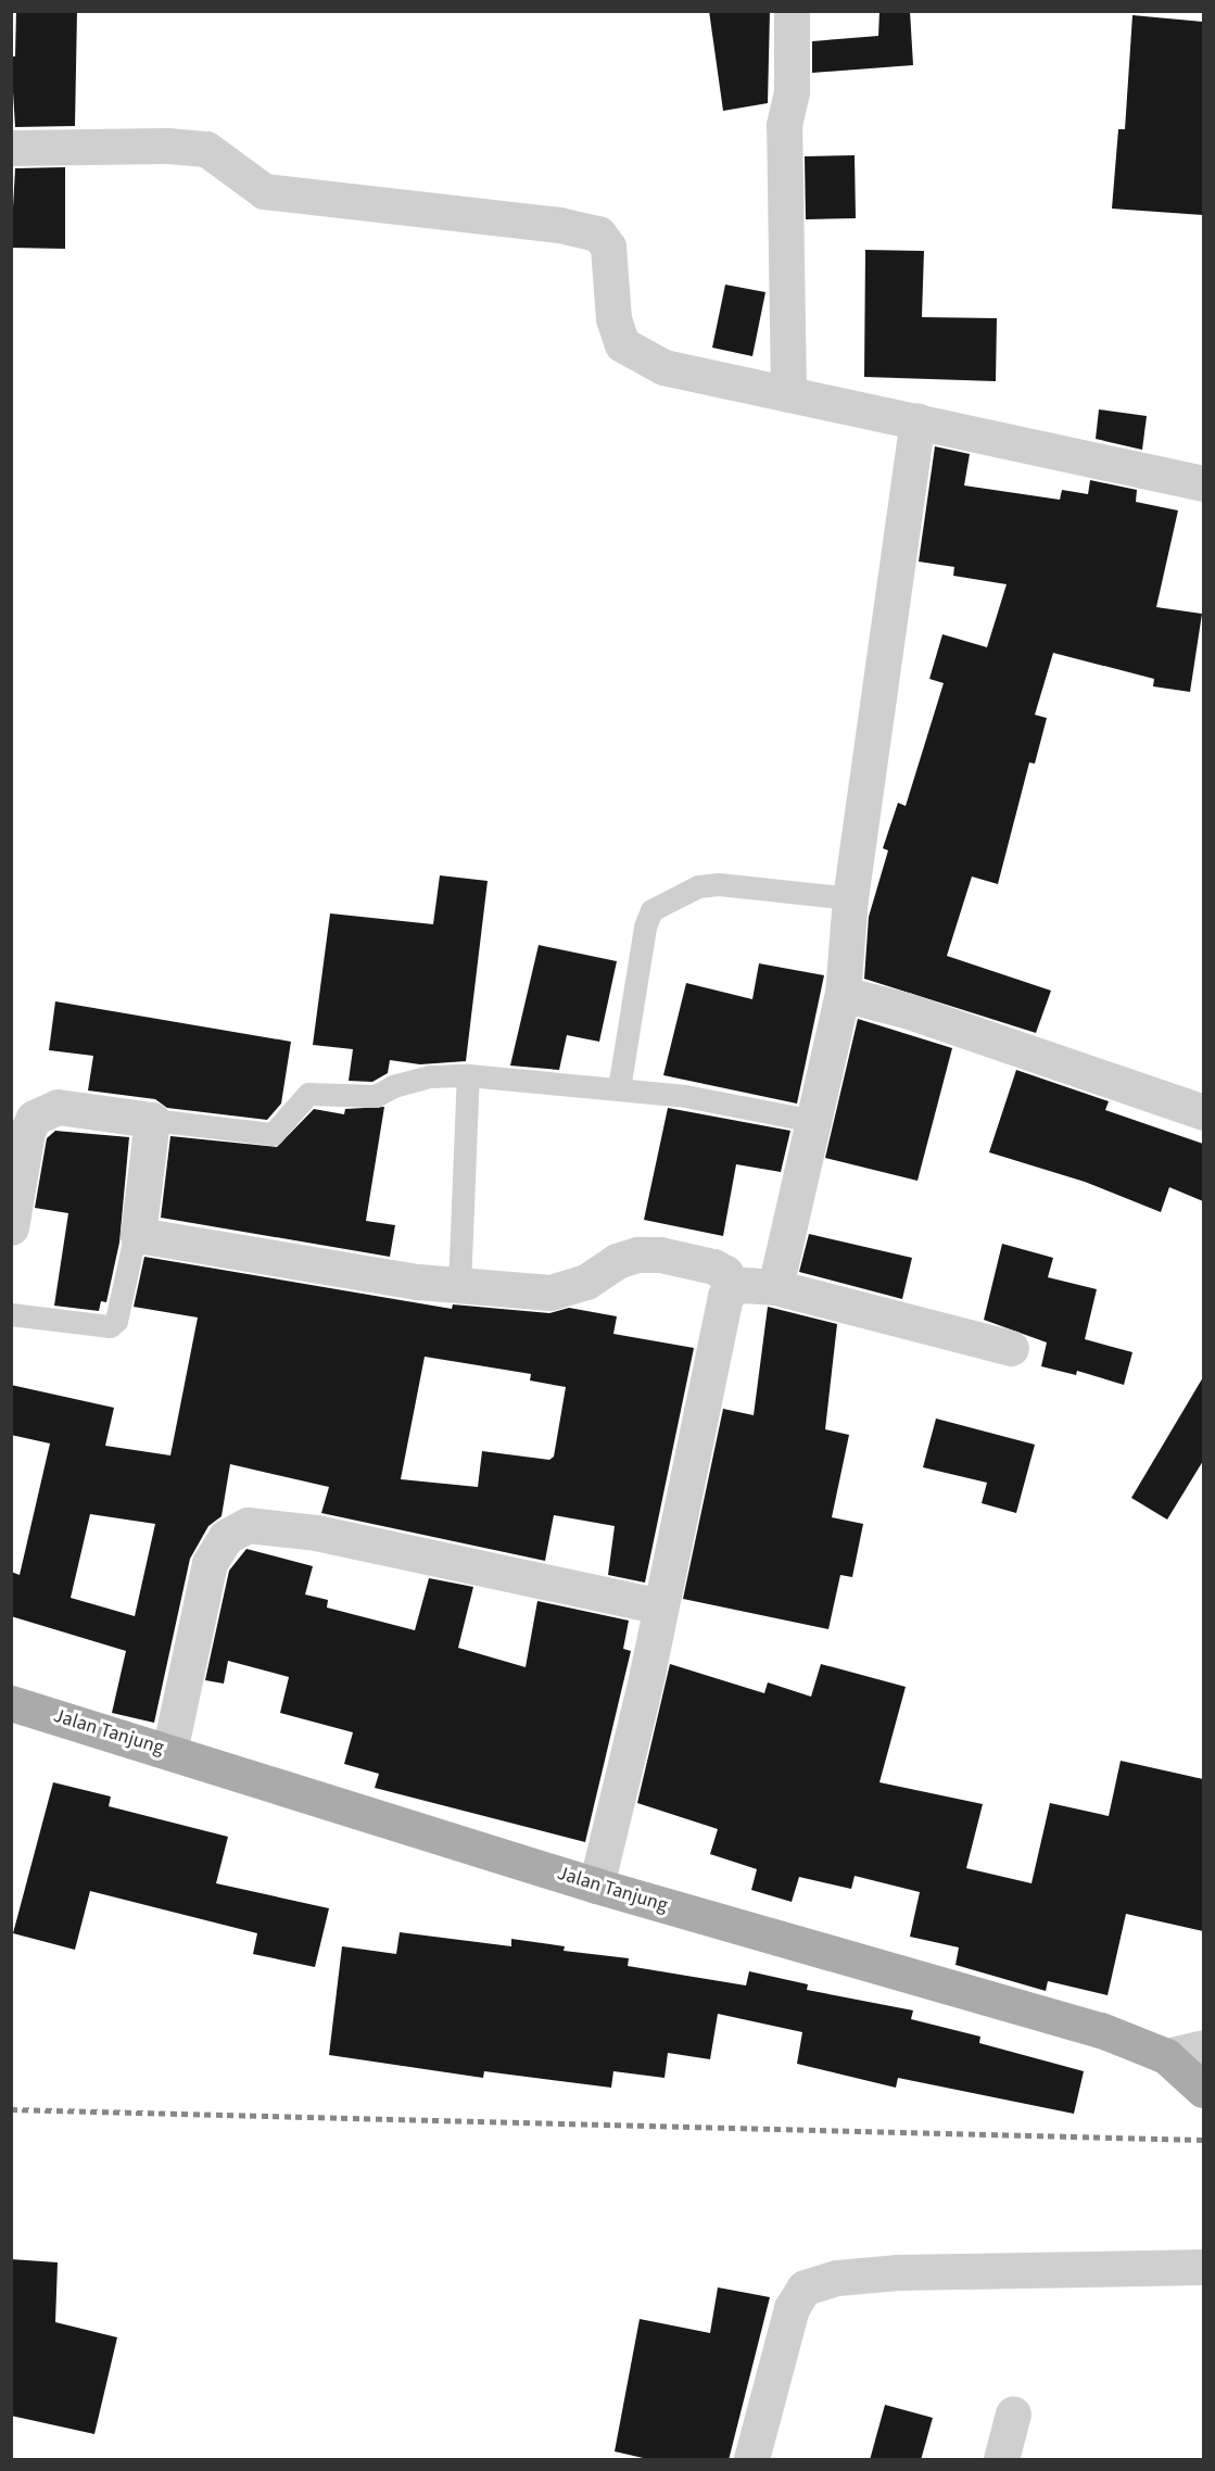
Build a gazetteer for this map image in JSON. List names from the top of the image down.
{
  "streets": {
    "main road": ["Jalan Tanjung"]
  }
}
